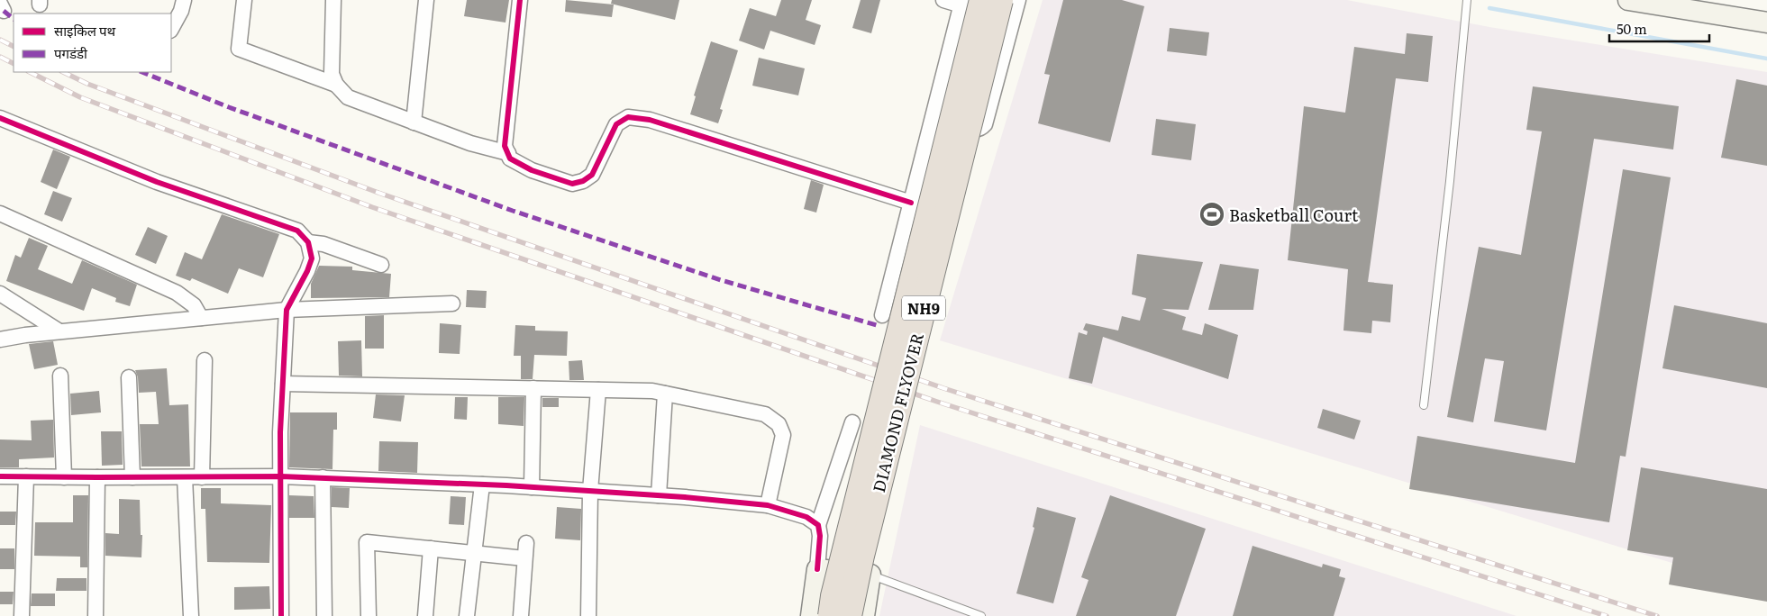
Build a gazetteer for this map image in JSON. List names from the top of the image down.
{
  "streets": {
    "highway": ["NH9", "DIAMOND FLYOVER"]
  },
  "places": {
    "sports": ["Basketball Court"]
  },
  "legend": ["साइकिल पथ", "पगडंडी"],
  "scale_bar": "50 m"
}
